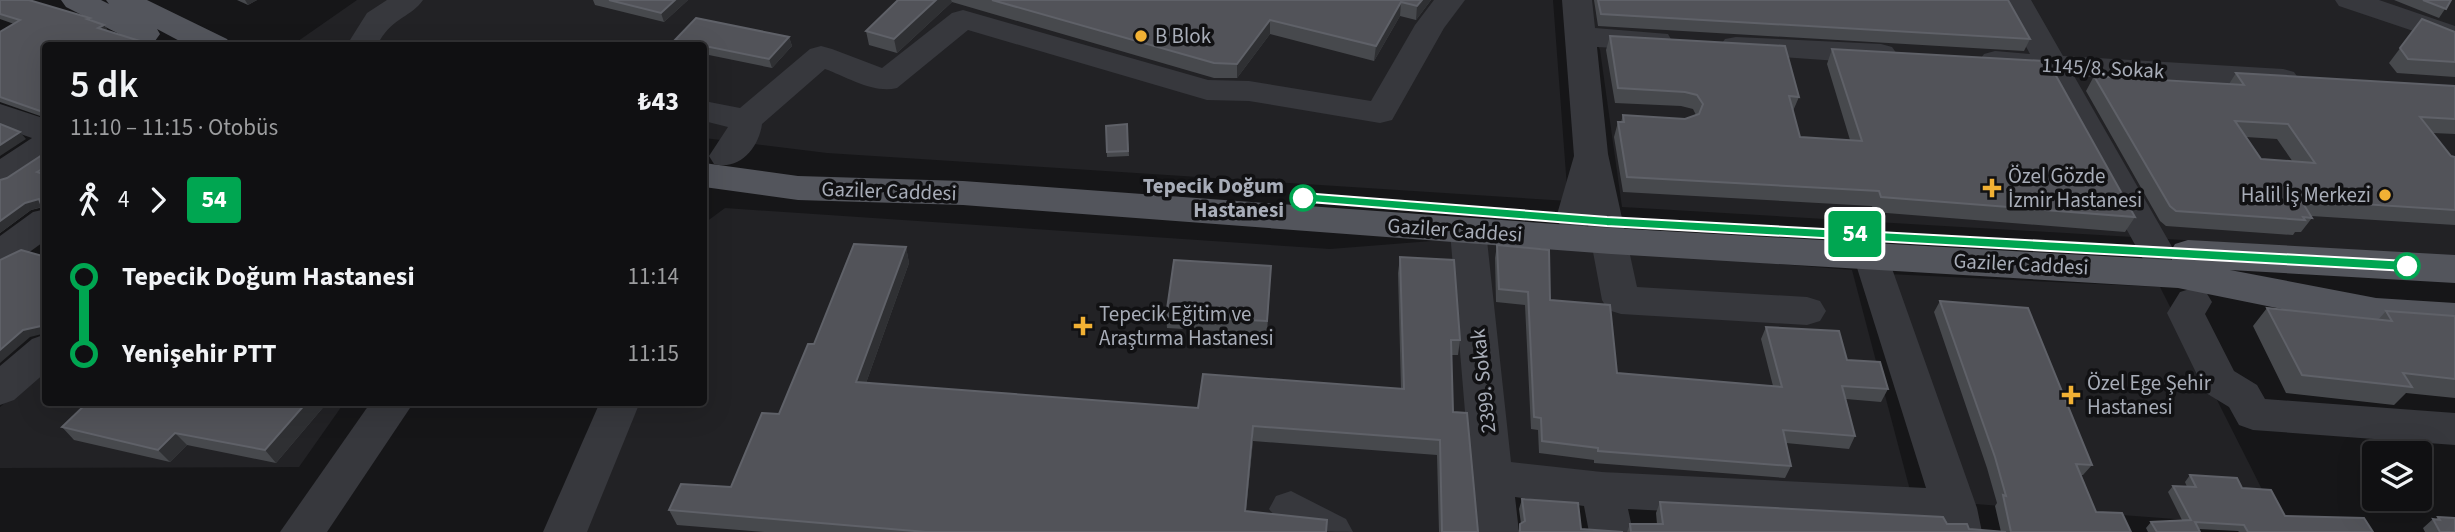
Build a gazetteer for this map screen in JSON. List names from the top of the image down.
{
  "streets": {
    "main road": ["Gaziler Caddesi"],
    "street": ["1145/8. Sokak", "2399. Sokak"]
  },
  "crossings": [
    ["Gaziler Caddesi", "2399. Sokak"]
  ],
  "places": {
    "other": ["B Blok", "Halil İş Merkezi", "Tepecik Doğum Hastanesi"],
    "health": ["Özel Gözde İzmir Hastanesi", "Tepecik Eğitim ve Araştırma Hastanesi", "Özel Ege Şehir Hastanesi"]
  },
  "lines": ["bus line 54"],
  "page": {
    "on_map": "54",
    "heading": ["5 dk", "11:10 – 11:15 · Otobüs", "₺43"],
    "legs": ["4", "54"],
    "list": [
      {
        "name": "Tepecik Doğum Hastanesi",
        "value": "11:14"
      },
      {
        "name": "Yenişehir PTT",
        "value": "11:15"
      }
    ]
  }
}
